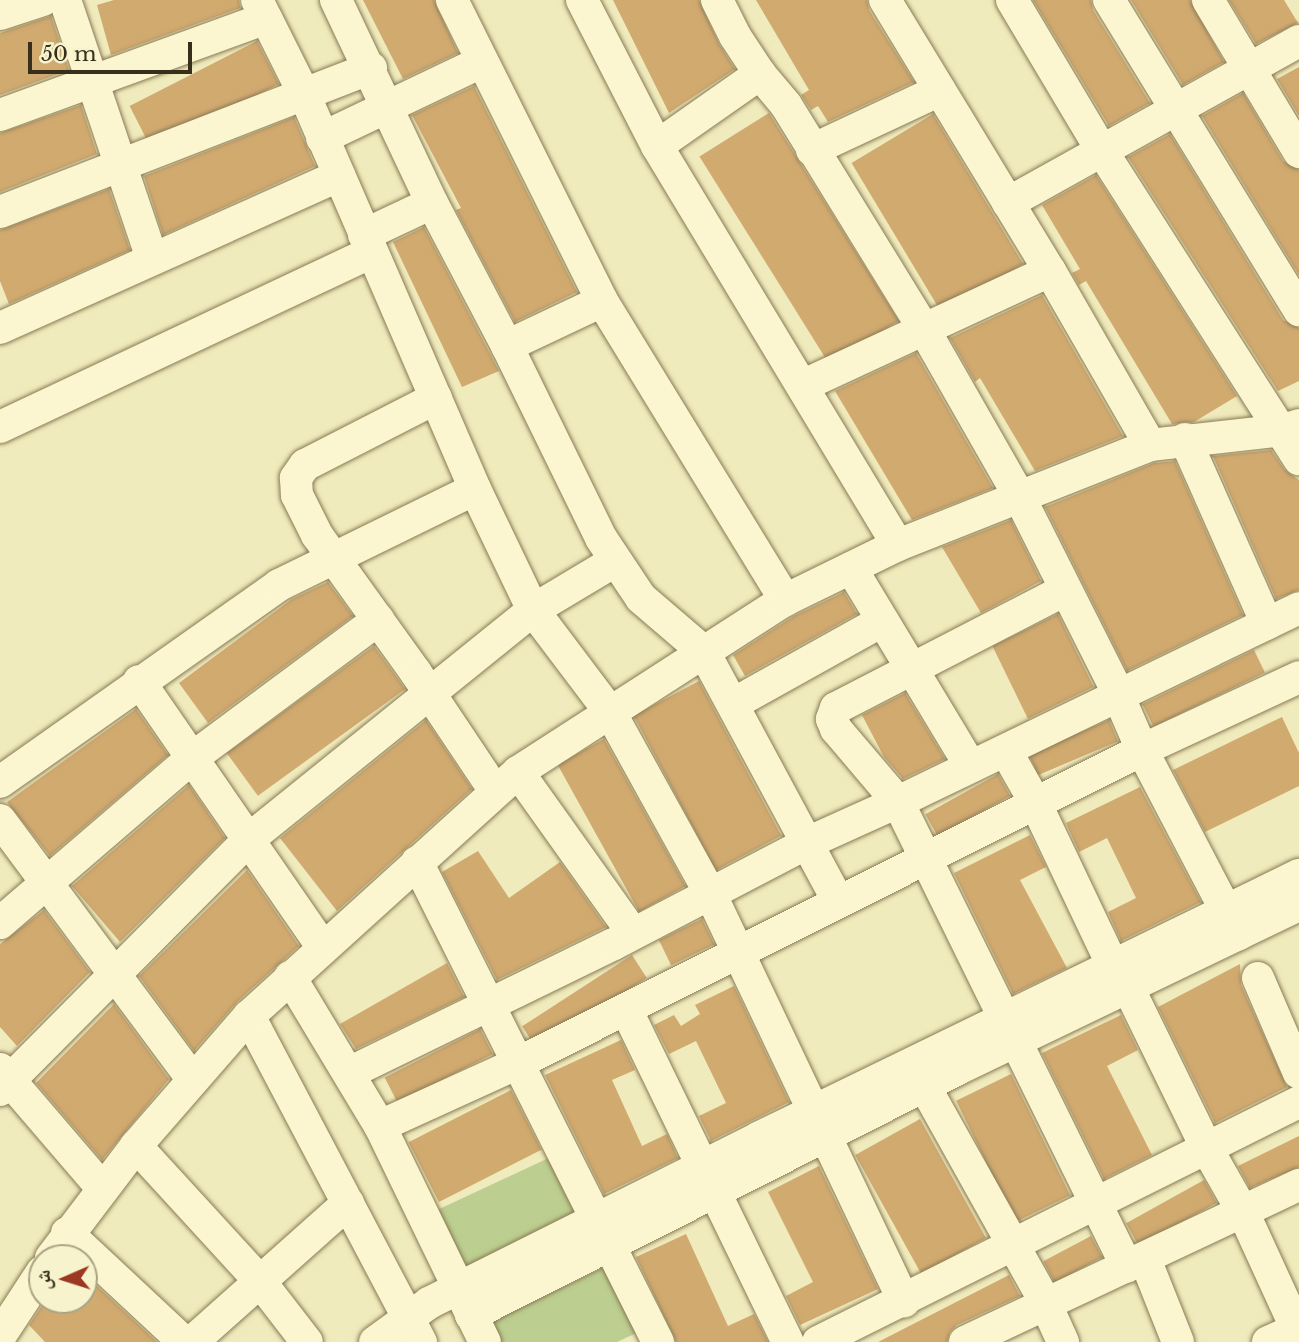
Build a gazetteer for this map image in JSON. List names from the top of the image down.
{
  "scale_bar": "50 m",
  "north": "left"
}
